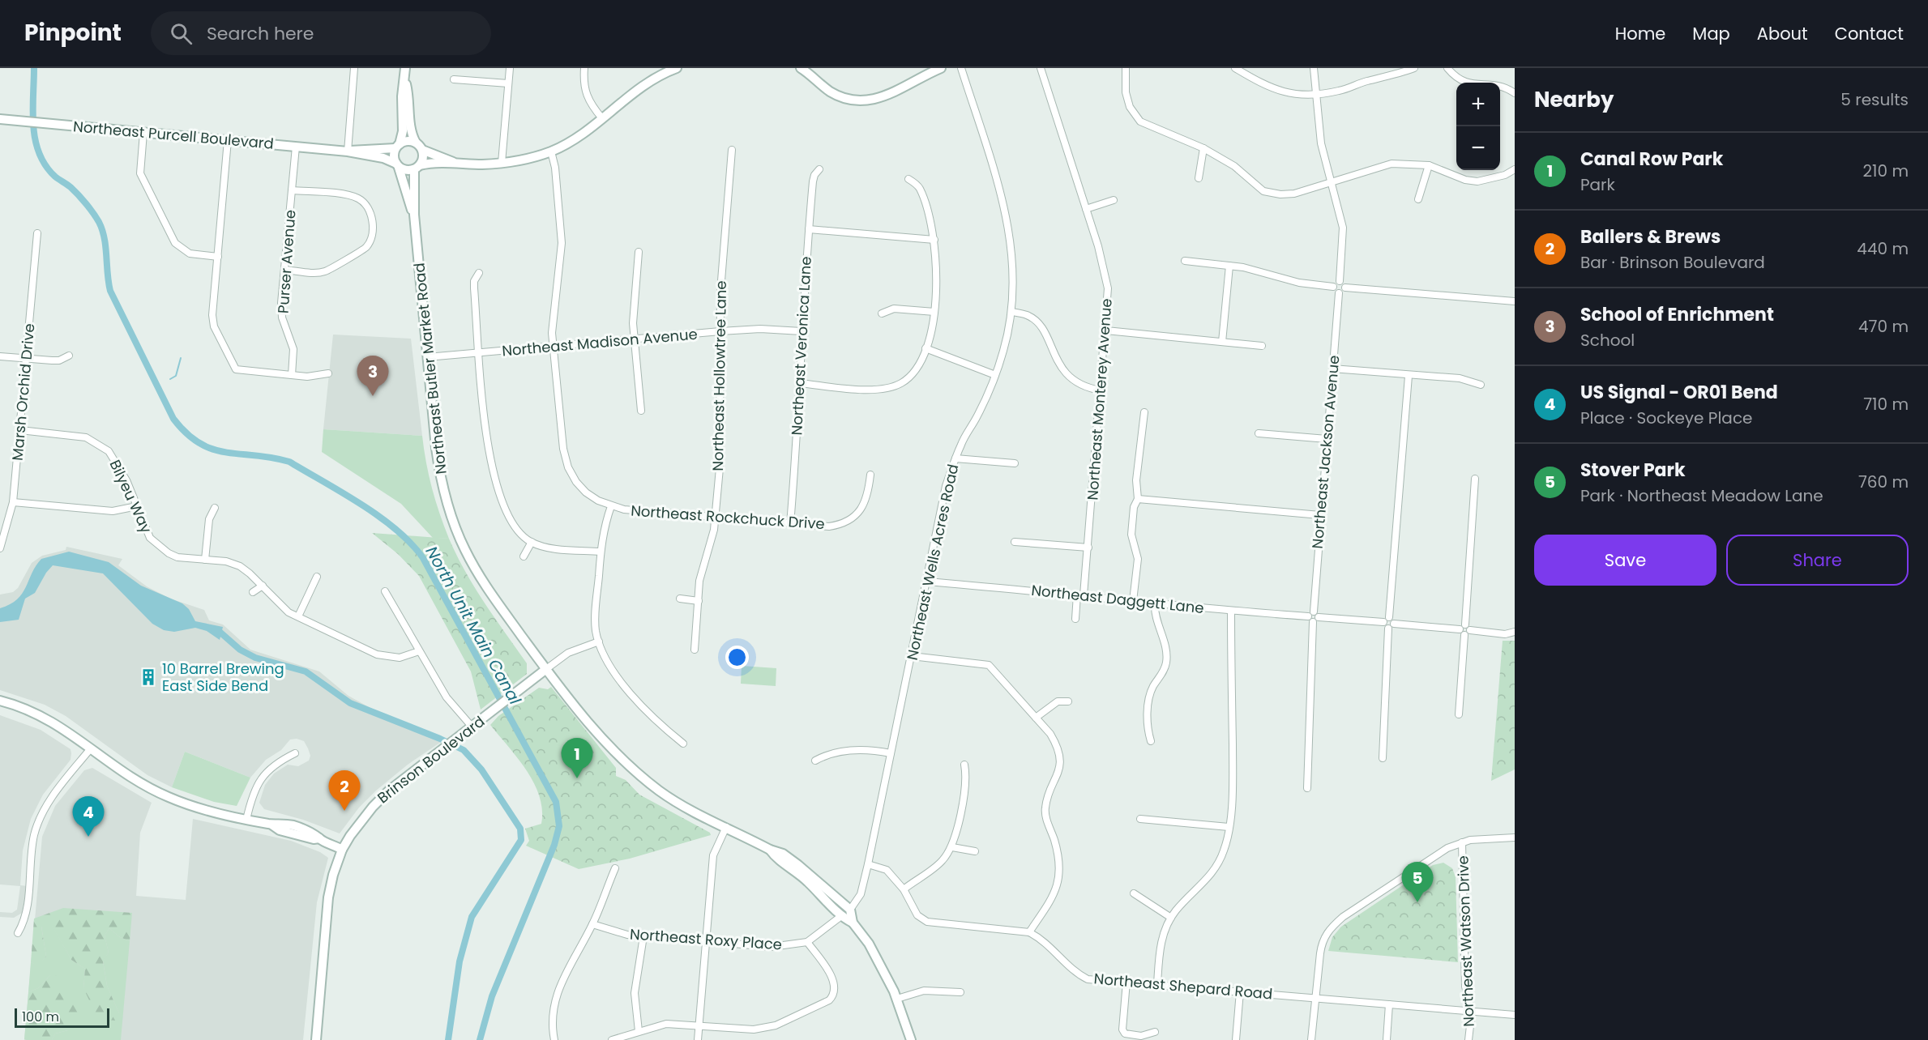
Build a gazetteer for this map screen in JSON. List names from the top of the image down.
{
  "streets": {
    "street": [
      "Northeast Purcell Boulevard",
      "Purser Avenue",
      "Northeast Madison Avenue",
      "Northeast Veronica Lane",
      "Northeast Butler Market Road",
      "Northeast Hollowtree Lane",
      "Marsh Orchid Drive",
      "Northeast Monterey Avenue",
      "Northeast Jackson Avenue",
      "Bilyeu Way",
      "Northeast Rockchuck Drive",
      "Northeast Wells Acres Road",
      "Northeast Daggett Lane",
      "Brinson Boulevard",
      "Northeast Roxy Place",
      "Northeast Watson Drive",
      "Northeast Shepard Road"
    ]
  },
  "crossings": [
    ["Northeast Purcell Boulevard", "Purser Avenue"],
    ["Northeast Purcell Boulevard", "Northeast Butler Market Road"],
    ["Northeast Madison Avenue", "Northeast Veronica Lane"],
    ["Northeast Madison Avenue", "Northeast Butler Market Road"],
    ["Northeast Madison Avenue", "Northeast Hollowtree Lane"],
    ["Northeast Madison Avenue", "Northeast Rockchuck Drive"],
    ["Northeast Veronica Lane", "Northeast Rockchuck Drive"],
    ["Northeast Butler Market Road", "Northeast Wells Acres Road"],
    ["Northeast Butler Market Road", "Brinson Boulevard"],
    ["Northeast Butler Market Road", "Northeast Roxy Place"],
    ["Northeast Hollowtree Lane", "Northeast Rockchuck Drive"],
    ["Marsh Orchid Drive", "Bilyeu Way"],
    ["Northeast Monterey Avenue", "Northeast Daggett Lane"],
    ["Northeast Wells Acres Road", "Northeast Daggett Lane"],
    ["Northeast Wells Acres Road", "Northeast Roxy Place"],
    ["Northeast Wells Acres Road", "Northeast Shepard Road"],
    ["Northeast Watson Drive", "Northeast Shepard Road"]
  ],
  "water": ["North Unit Main Canal"],
  "places": {
    "building": ["10 Barrel Brewing East Side Bend"]
  },
  "scale_bar": "100 m",
  "page": {
    "header": "Pinpoint",
    "search": "Search here",
    "nav": [
      "Home",
      "Map",
      "About",
      "Contact"
    ],
    "heading": ["Nearby", "5 results"],
    "map_buttons": ["+", "−"],
    "list": [
      {
        "mark": "1",
        "name": "Canal Row Park",
        "note": "Park",
        "value": "210 m"
      },
      {
        "mark": "2",
        "name": "Ballers & Brews",
        "note": "Bar · Brinson Boulevard",
        "value": "440 m"
      },
      {
        "mark": "3",
        "name": "School of Enrichment",
        "note": "School",
        "value": "470 m"
      },
      {
        "mark": "4",
        "name": "US Signal - OR01 Bend",
        "note": "Place · Sockeye Place",
        "value": "710 m"
      },
      {
        "mark": "5",
        "name": "Stover Park",
        "note": "Park · Northeast Meadow Lane",
        "value": "760 m"
      }
    ],
    "pins": [
      "3",
      "1",
      "2",
      "4",
      "5"
    ],
    "buttons": ["Save", "Share"],
    "scale": "100 m"
  }
}
